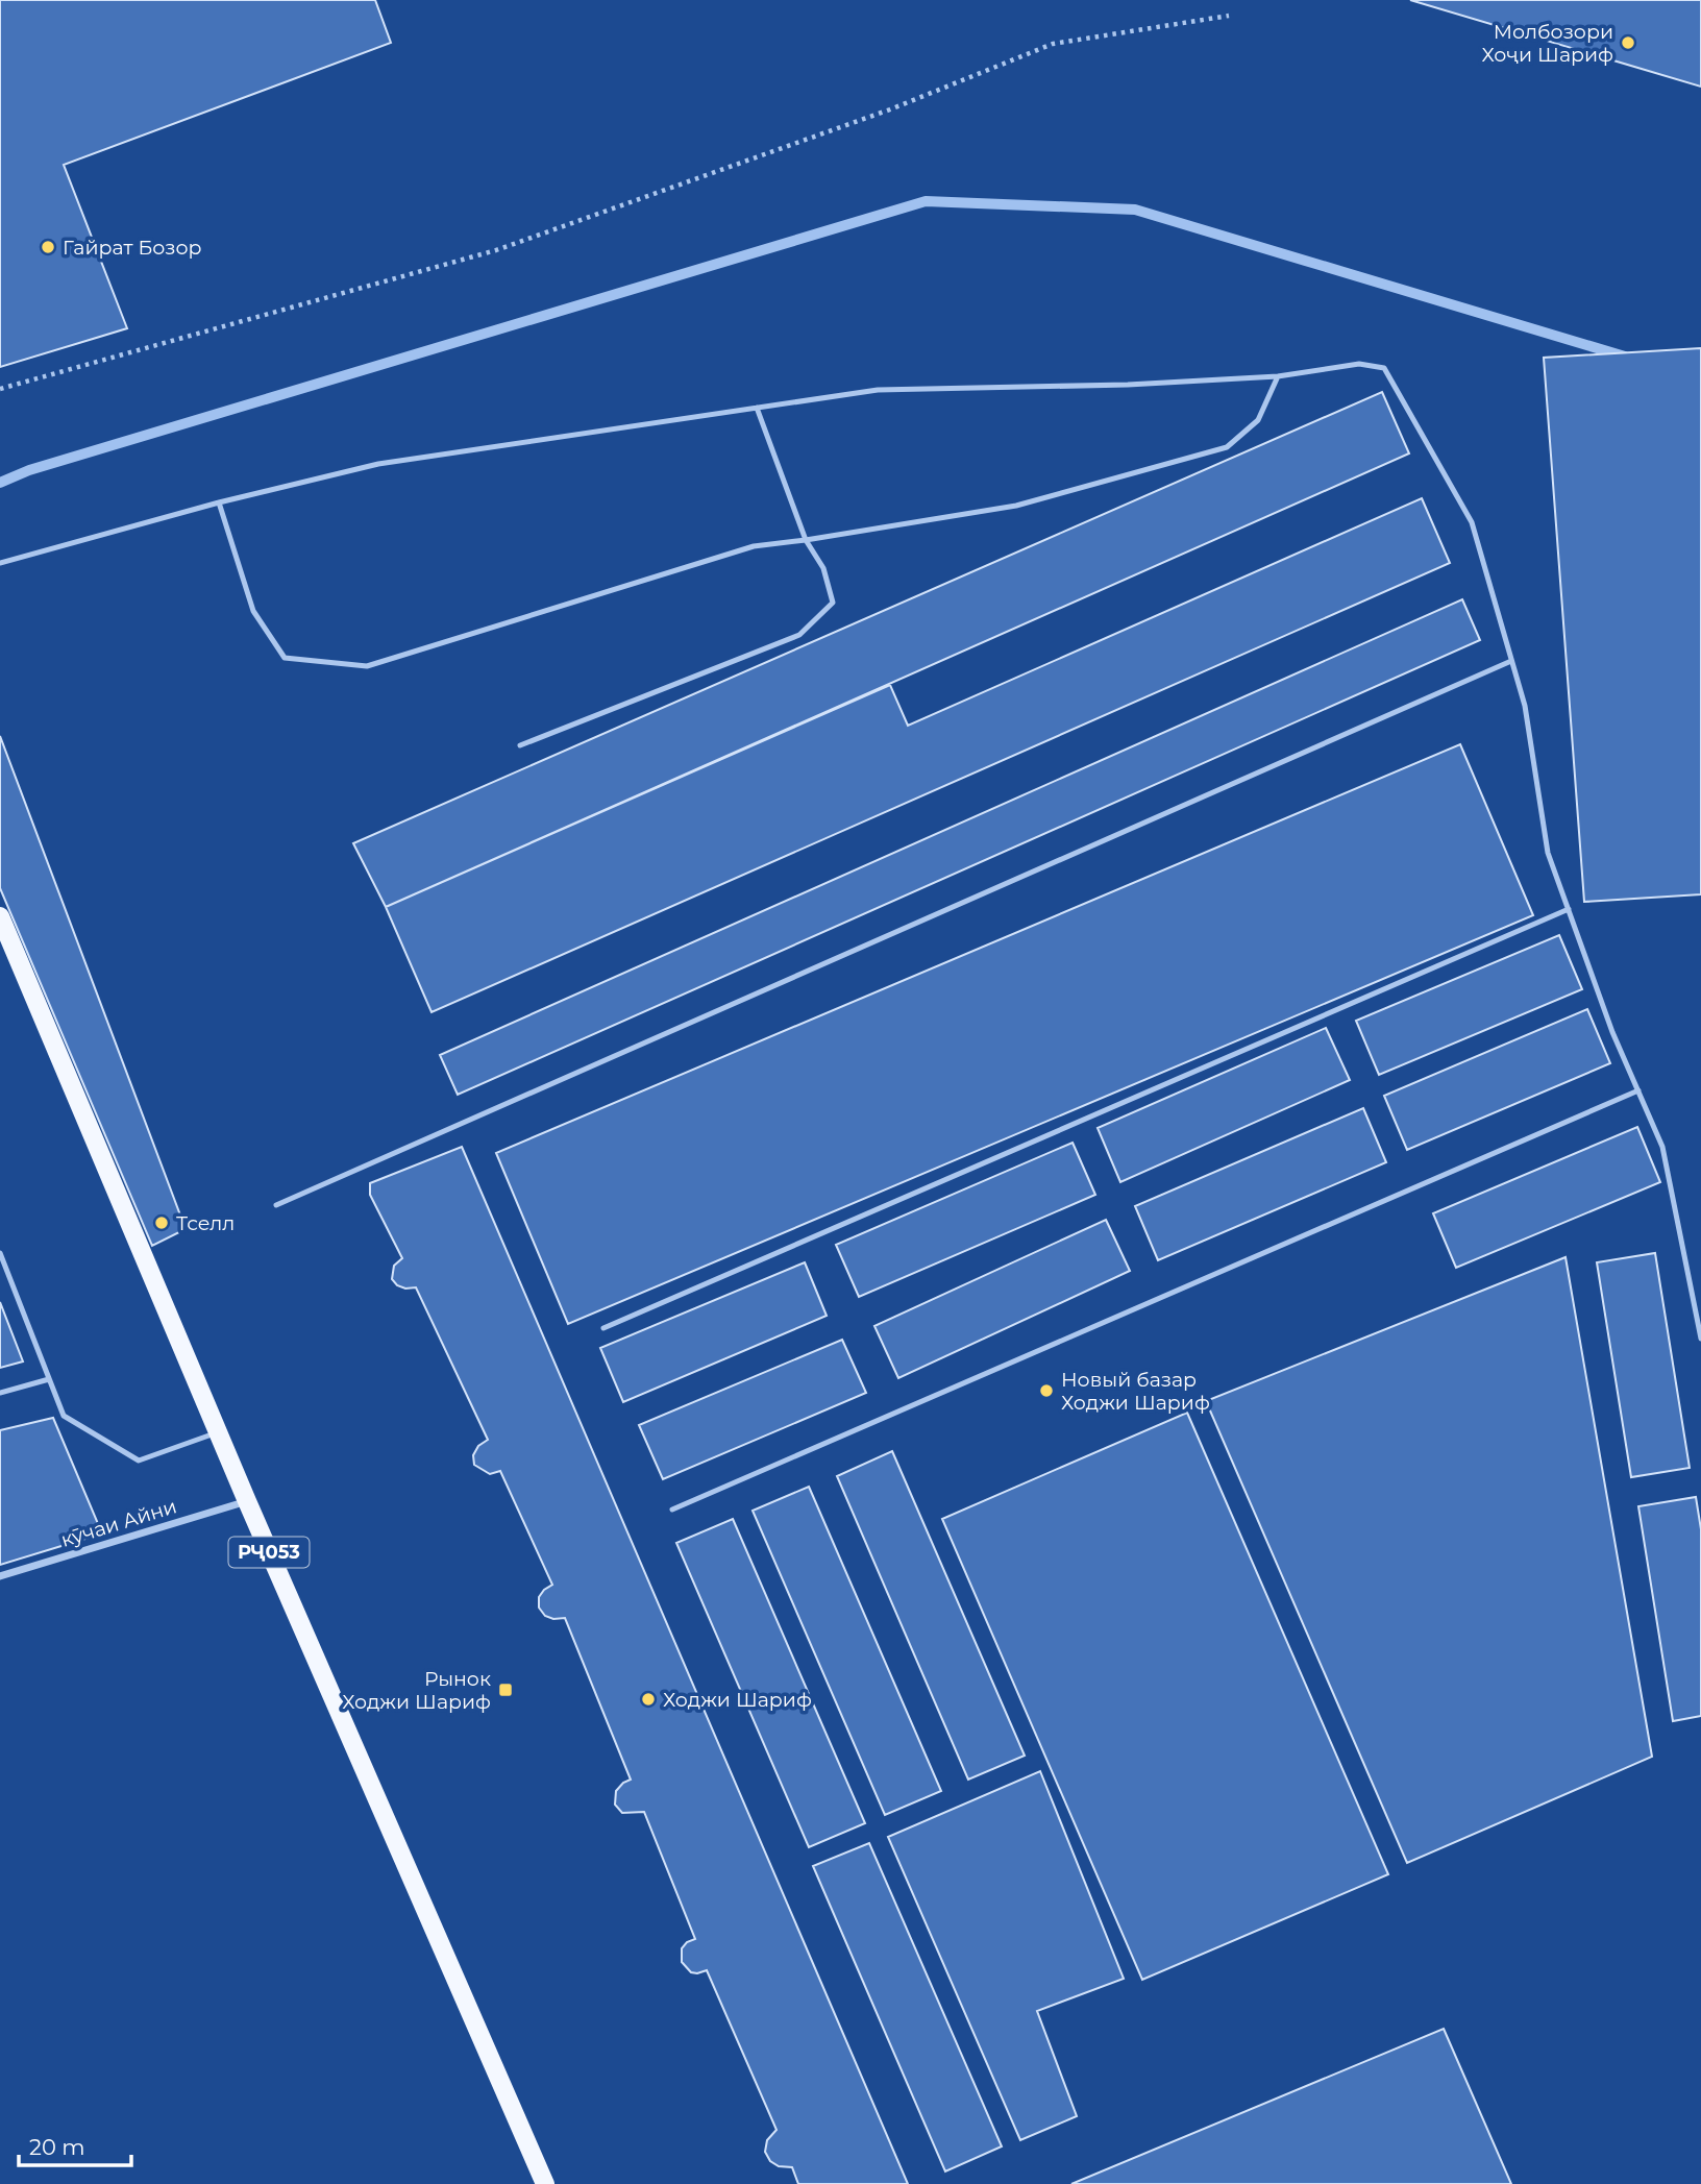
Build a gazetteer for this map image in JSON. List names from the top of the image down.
{
  "streets": {
    "main road": ["РҶ053"],
    "street": ["кӯчаи Айни"]
  },
  "crossings": [
    ["кӯчаи Айни", "РҶ053"]
  ],
  "places": {
    "other": [
      "Молбозори Хоҷи Шариф",
      "Гайрат Бозор",
      "Тселл",
      "Новый базар Ходжи Шариф",
      "Ходжи Шариф"
    ],
    "transit": ["Рынок Ходжи Шариф"]
  },
  "scale_bar": "20 m"
}
